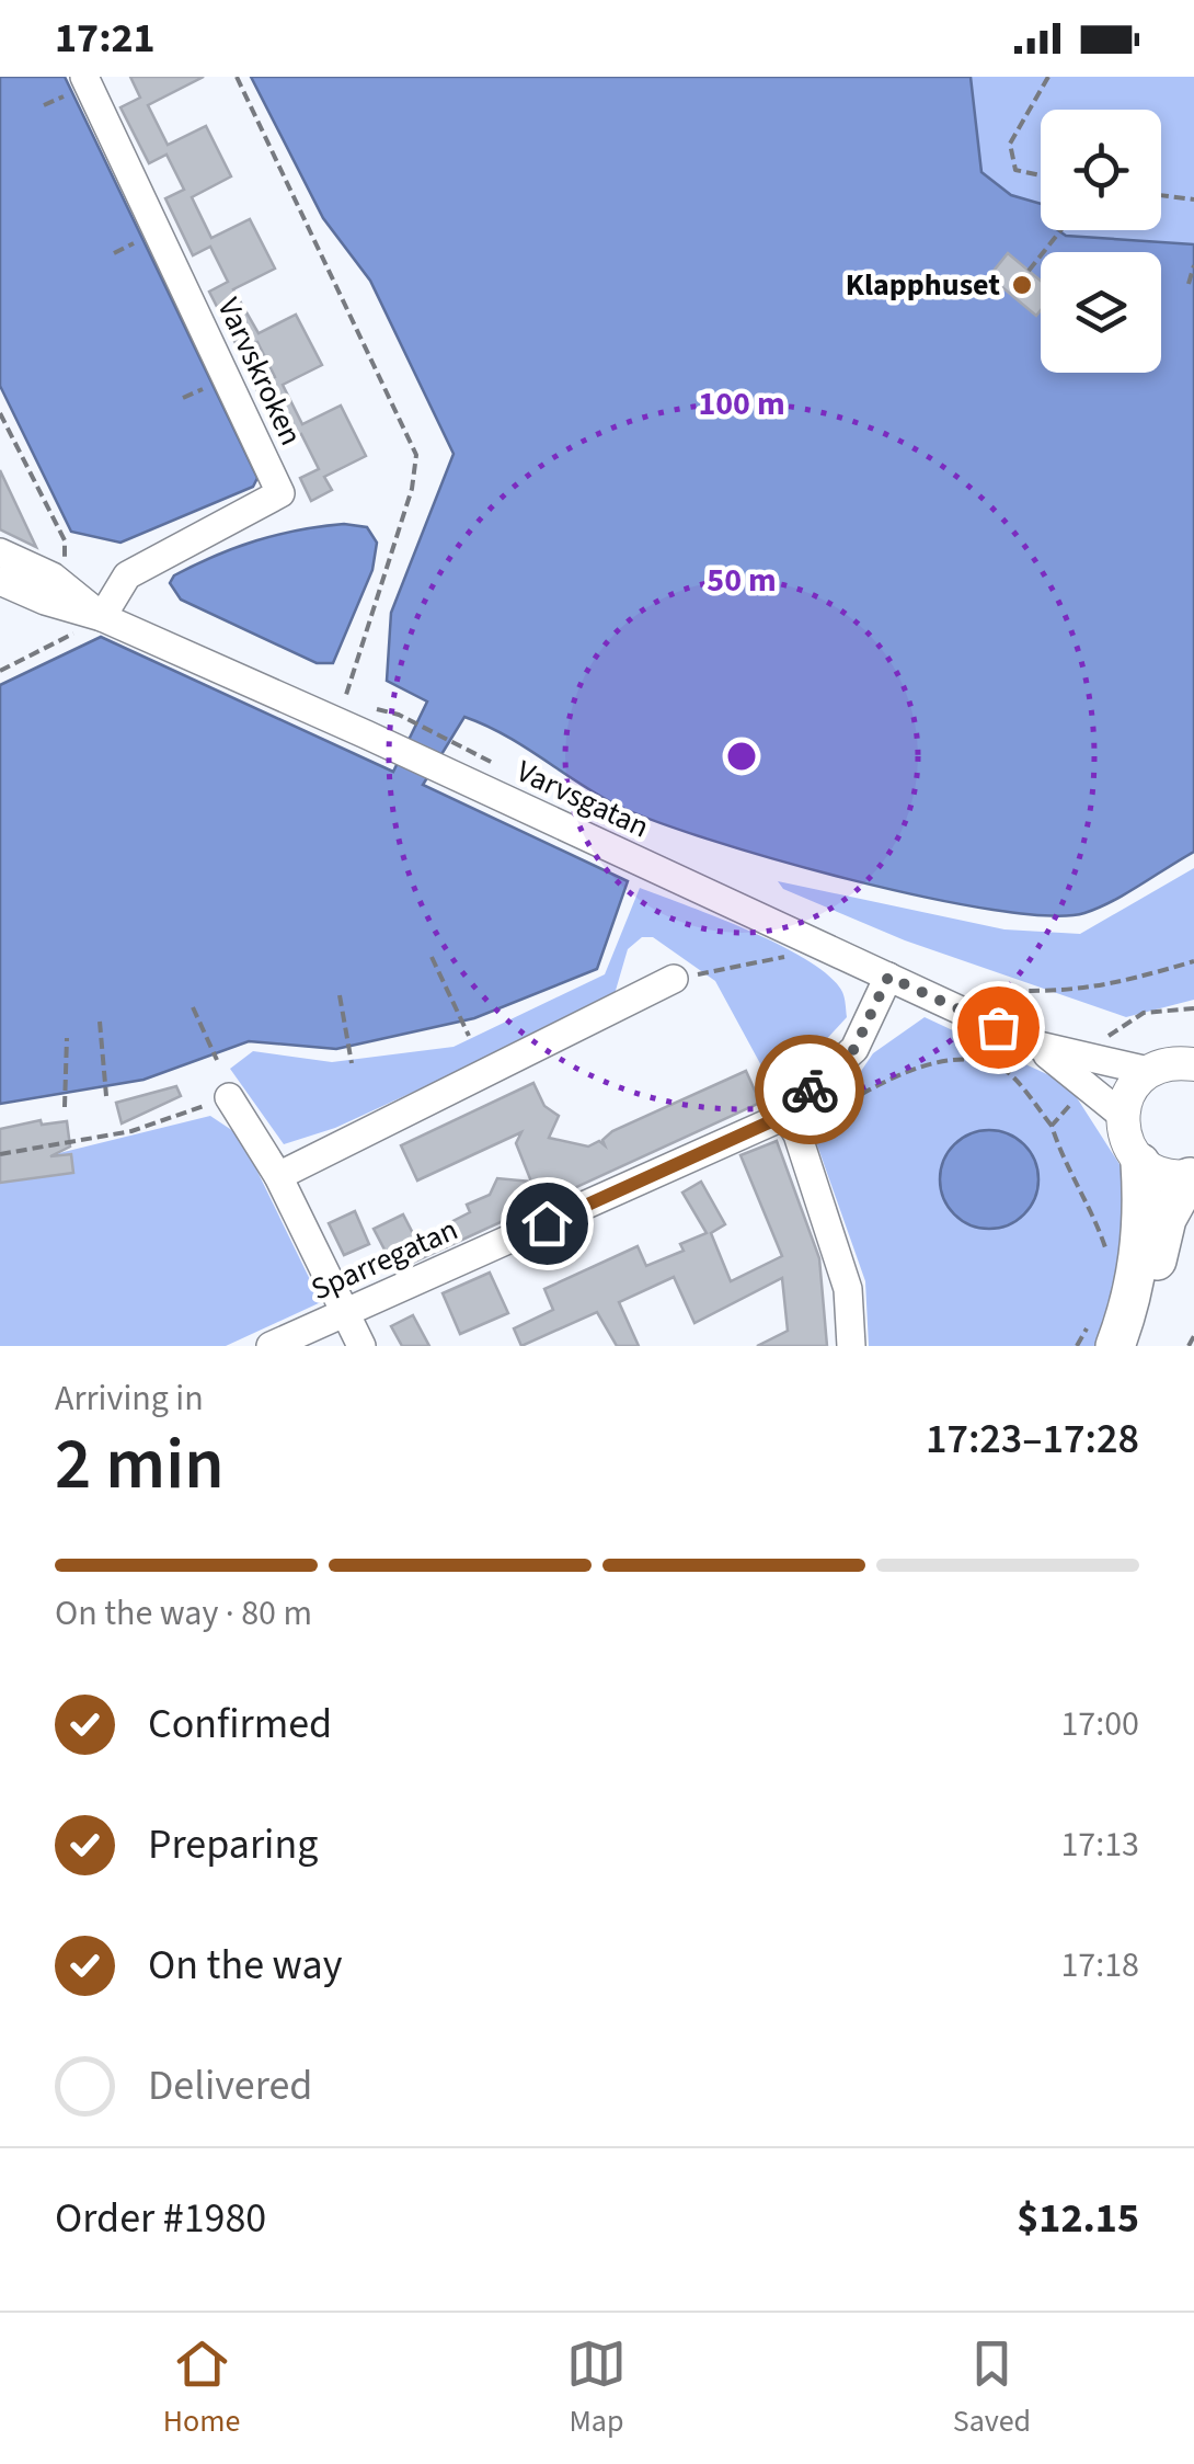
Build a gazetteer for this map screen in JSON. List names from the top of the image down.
{
  "streets": {
    "street": ["Varvskroken", "Varvsgatan", "Sparregatan"]
  },
  "crossings": [
    ["Varvskroken", "Varvsgatan"],
    ["Varvsgatan", "Sparregatan"]
  ],
  "places": ["Klapphuset"],
  "page": {
    "status": "17:21",
    "heading": ["2 min", "Arriving in", "17:23–17:28"],
    "panel": ["Order #1980", "$12.15"],
    "bar": "On the way · 80 m",
    "list": [
      ["Confirmed", "17:00"],
      ["Preparing", "17:13"],
      ["On the way", "17:18"],
      "Delivered"
    ],
    "tabs": ["Home", "Map", "Saved"]
  },
  "rings": ["100 m", "50 m"]
}
